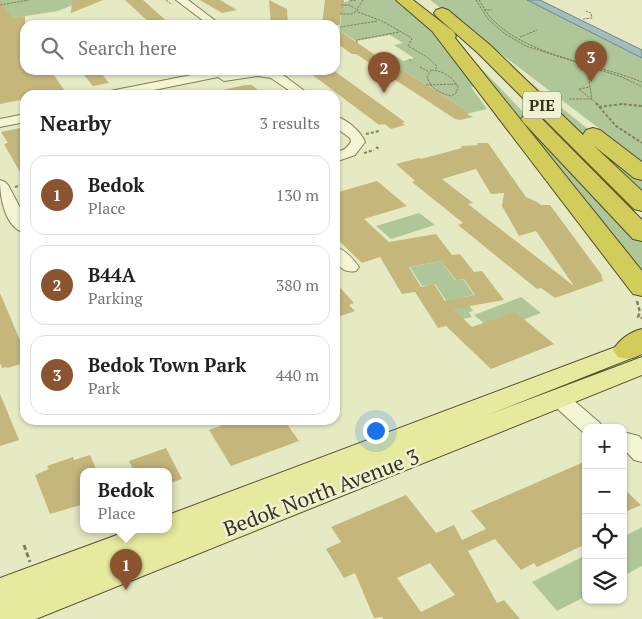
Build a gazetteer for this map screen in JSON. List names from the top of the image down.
{
  "streets": {
    "highway": ["PIE"],
    "main road": ["Bedok North Avenue 3"]
  },
  "page": {
    "search": "Search here",
    "pins": ["3", "2", "1"],
    "heading": ["Nearby", "3 results"],
    "list": [
      {
        "mark": "1",
        "name": "Bedok",
        "note": "Place",
        "value": "130 m"
      },
      {
        "mark": "2",
        "name": "B44A",
        "note": "Parking",
        "value": "380 m"
      },
      {
        "mark": "3",
        "name": "Bedok Town Park",
        "note": "Park",
        "value": "440 m"
      }
    ],
    "map_buttons": ["+", "−"],
    "popup": ["Bedok", "Place"]
  }
}
